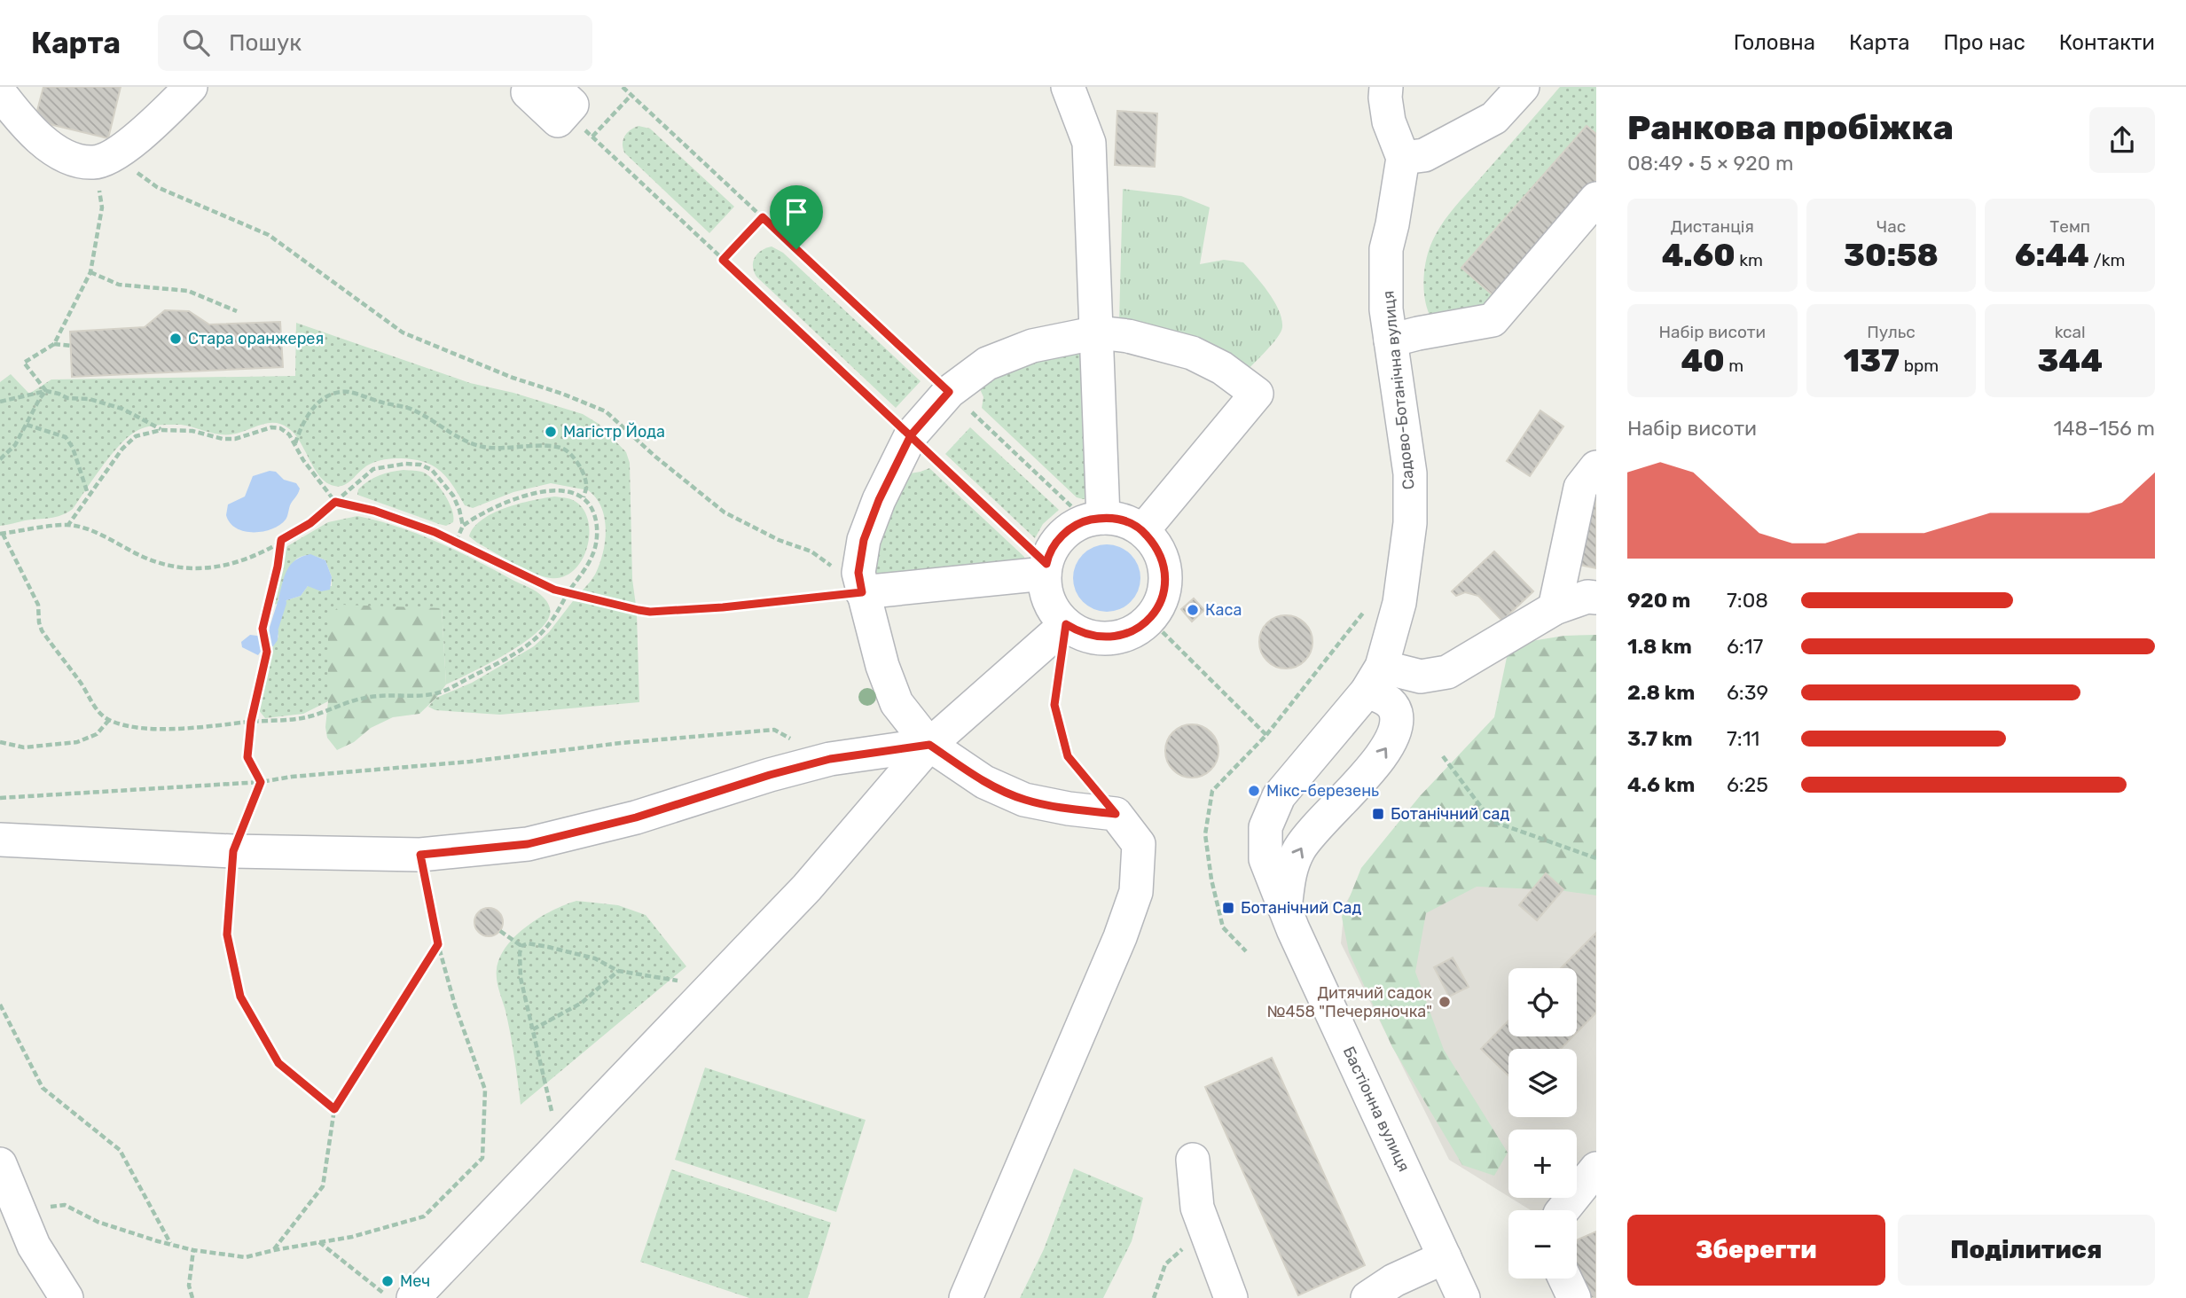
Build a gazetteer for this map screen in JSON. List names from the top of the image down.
{
  "streets": {
    "street": ["Садово-Ботанічна вулиця", "Бастіонна вулиця"]
  },
  "crossings": [
    ["Садово-Ботанічна вулиця", "Бастіонна вулиця"]
  ],
  "places": {
    "other": [
      "Стара оранжерея",
      "Магістр Йода",
      "Каса",
      "Мікс-березень",
      "Дитячий садок №458 \"Печеряночка\"",
      "Меч"
    ],
    "transit": ["Ботанічний сад", "Ботанічний Сад"]
  },
  "page": {
    "header": "Карта",
    "search": "Пошук",
    "nav": [
      "Головна",
      "Карта",
      "Про нас",
      "Контакти"
    ],
    "heading": ["Ранкова пробіжка", "08:49 · 5 × 920 m"],
    "stats": [
      ["Дистанція", "4.60 km"],
      ["Час", "30:58"],
      ["Темп", "6:44 /km"],
      ["Набір висоти", "40 m"],
      ["Пульс", "137 bpm"],
      ["kcal", "344"]
    ],
    "chart": ["Набір висоти", "148–156 m"],
    "list": [
      {
        "name": "920 m",
        "note": "7:08"
      },
      {
        "name": "1.8 km",
        "note": "6:17"
      },
      {
        "name": "2.8 km",
        "note": "6:39"
      },
      {
        "name": "3.7 km",
        "note": "7:11"
      },
      {
        "name": "4.6 km",
        "note": "6:25"
      }
    ],
    "map_buttons": ["+", "−"],
    "buttons": ["Зберегти", "Поділитися"]
  }
}
